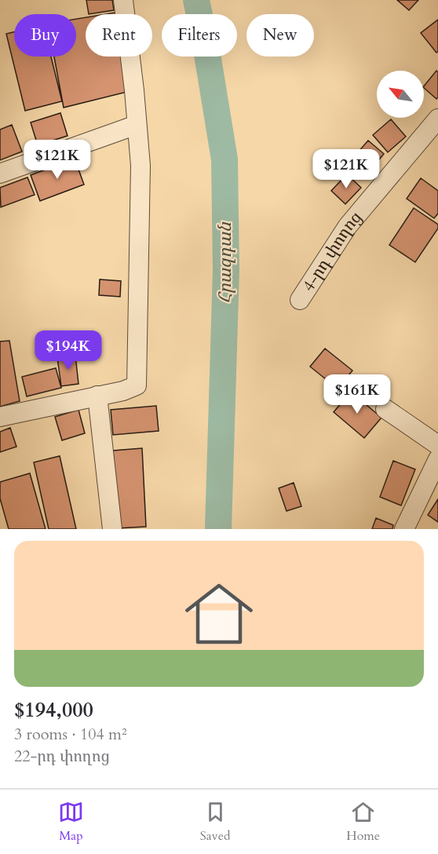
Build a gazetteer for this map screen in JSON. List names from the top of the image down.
{
  "streets": {
    "street": ["4-րդ փողոց"]
  },
  "water": ["Հրազդան"],
  "north": "top left",
  "page": {
    "chip": [
      "Buy",
      "Rent",
      "Filters",
      "New"
    ],
    "price": [
      "$121K",
      "$121K",
      "$194K",
      "$161K"
    ],
    "list": [
      {
        "name": "$194,000",
        "note": "3 rooms · 104 m² · 22-րդ փողոց"
      }
    ],
    "tabs": ["Map", "Saved", "Home"]
  }
}
